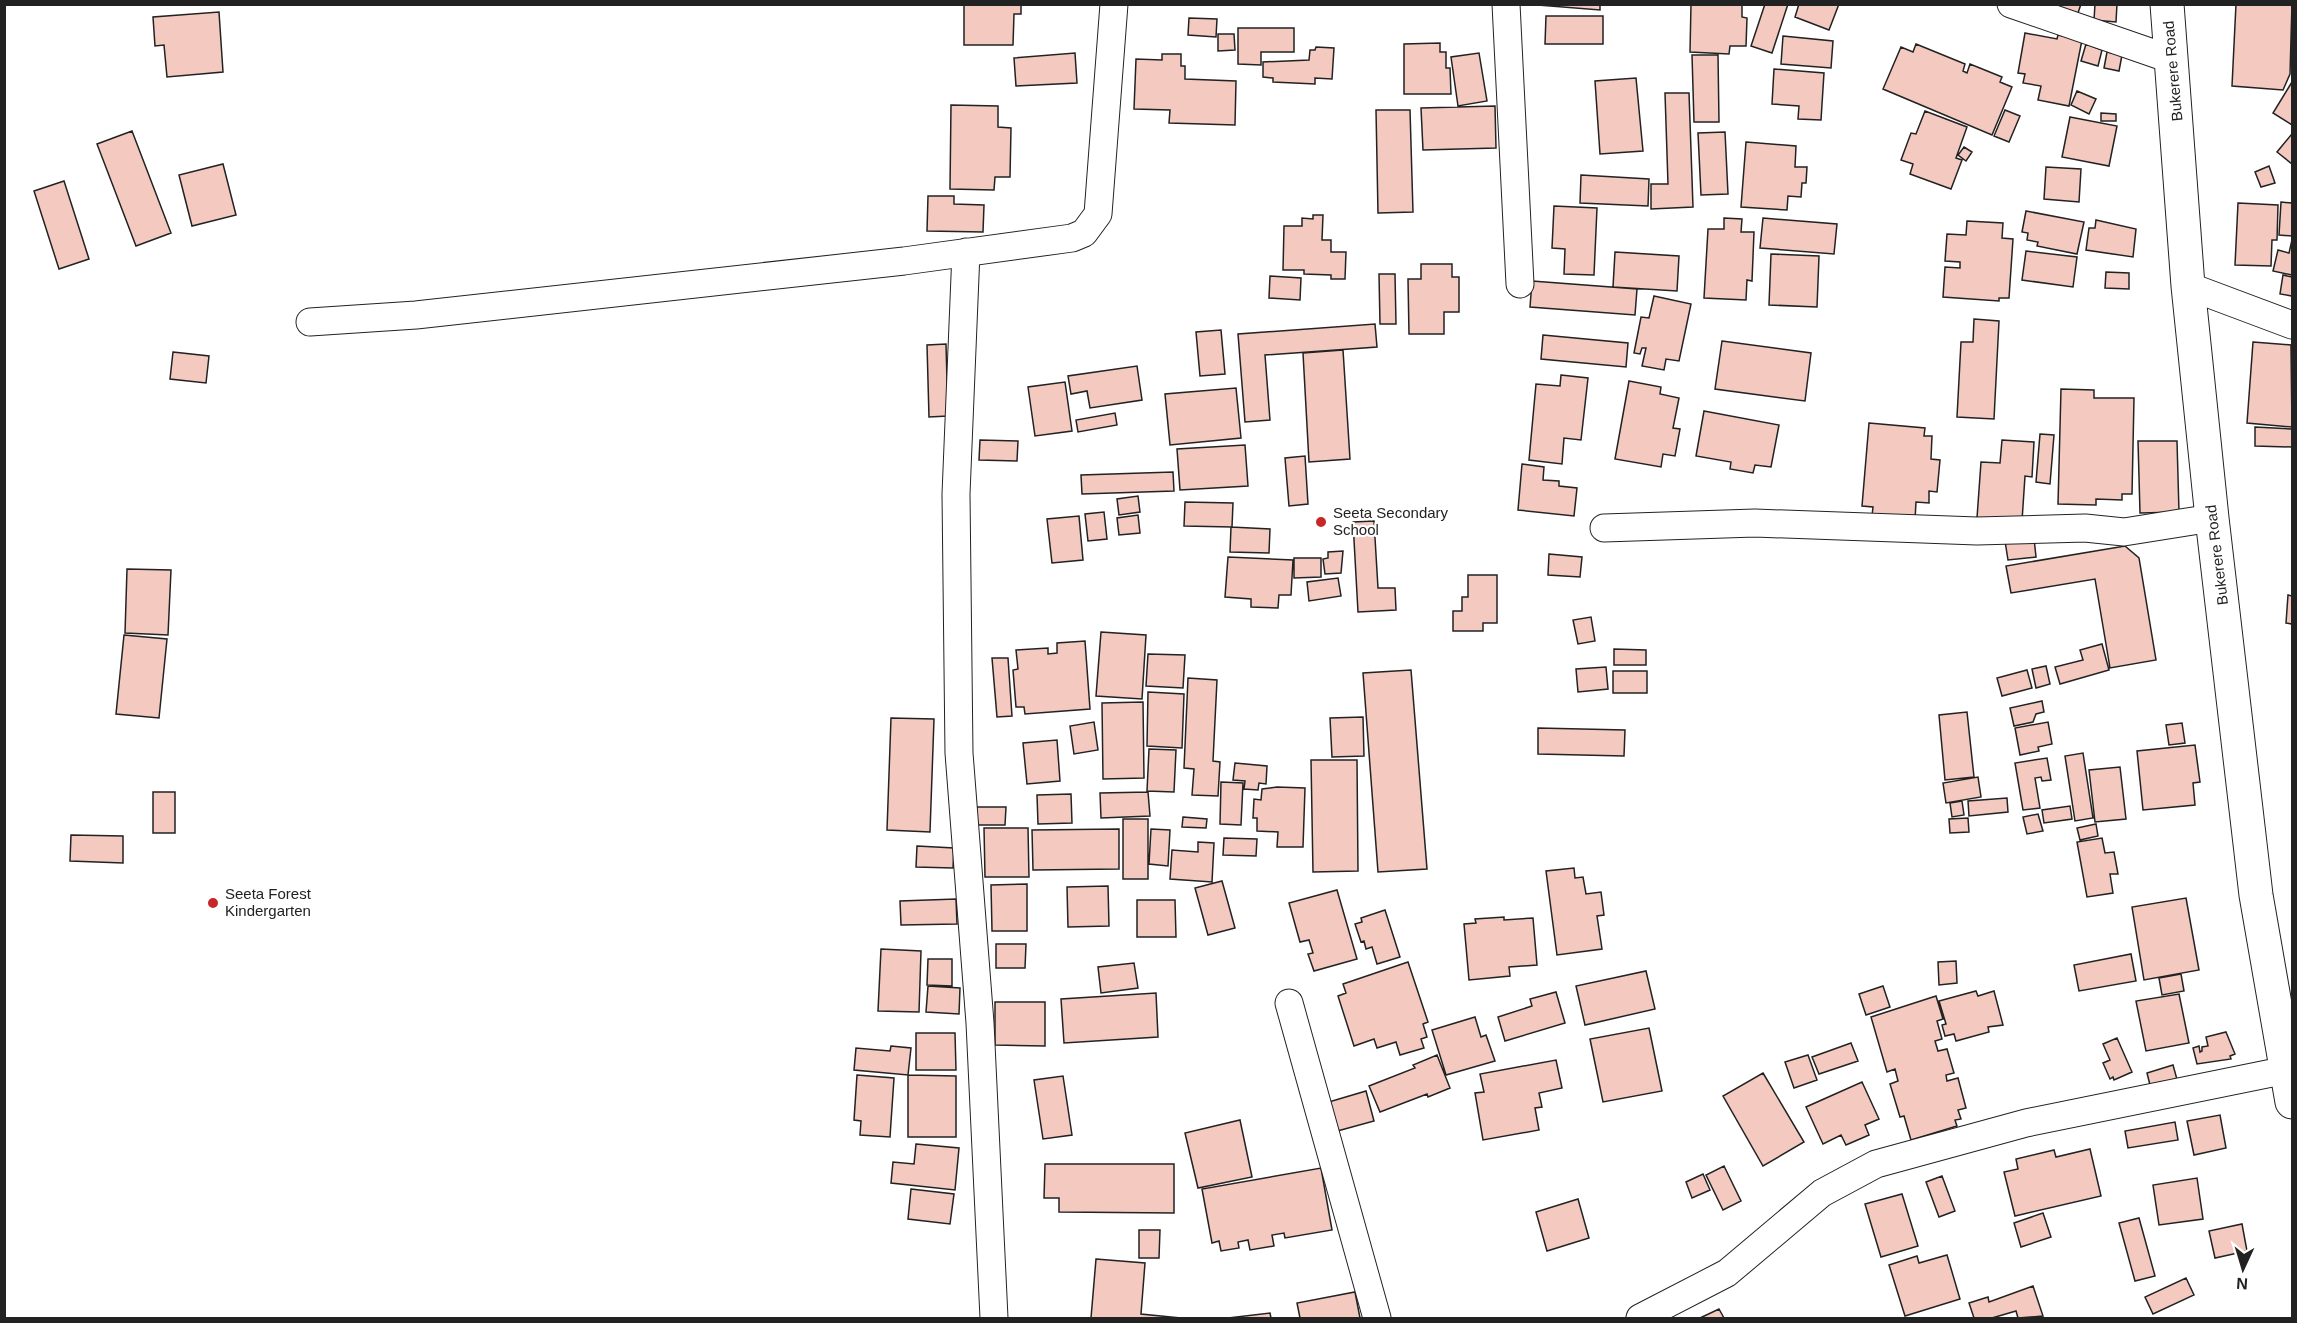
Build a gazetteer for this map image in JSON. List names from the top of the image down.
{
  "streets": {
    "main road": ["Bukerere Road"]
  },
  "places": ["Seeta Secondary School", "Seeta Forest Kindergarten"],
  "north": "bottom"
}
